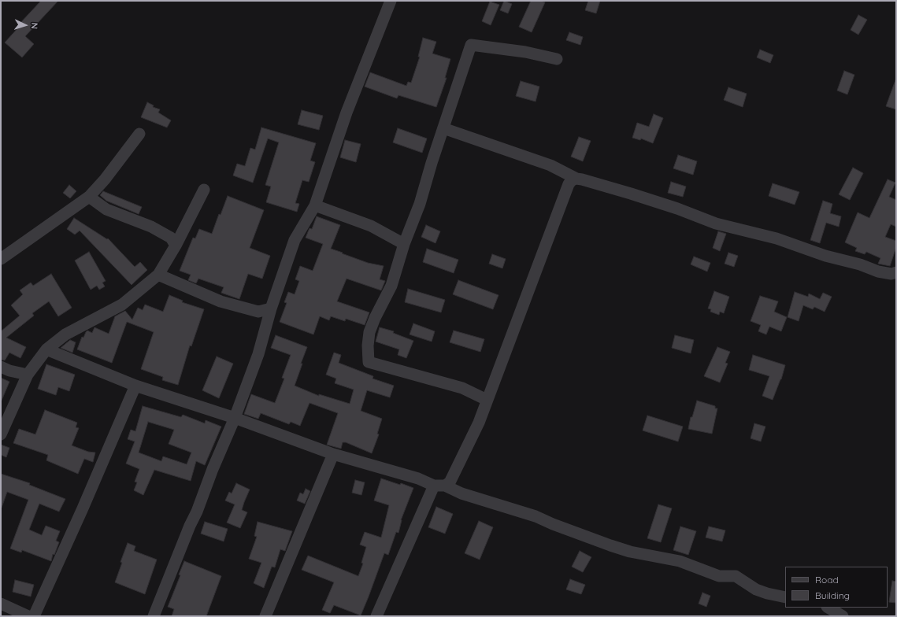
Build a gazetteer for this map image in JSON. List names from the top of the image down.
{
  "legend": ["Road", "Building"],
  "north": "right"
}
